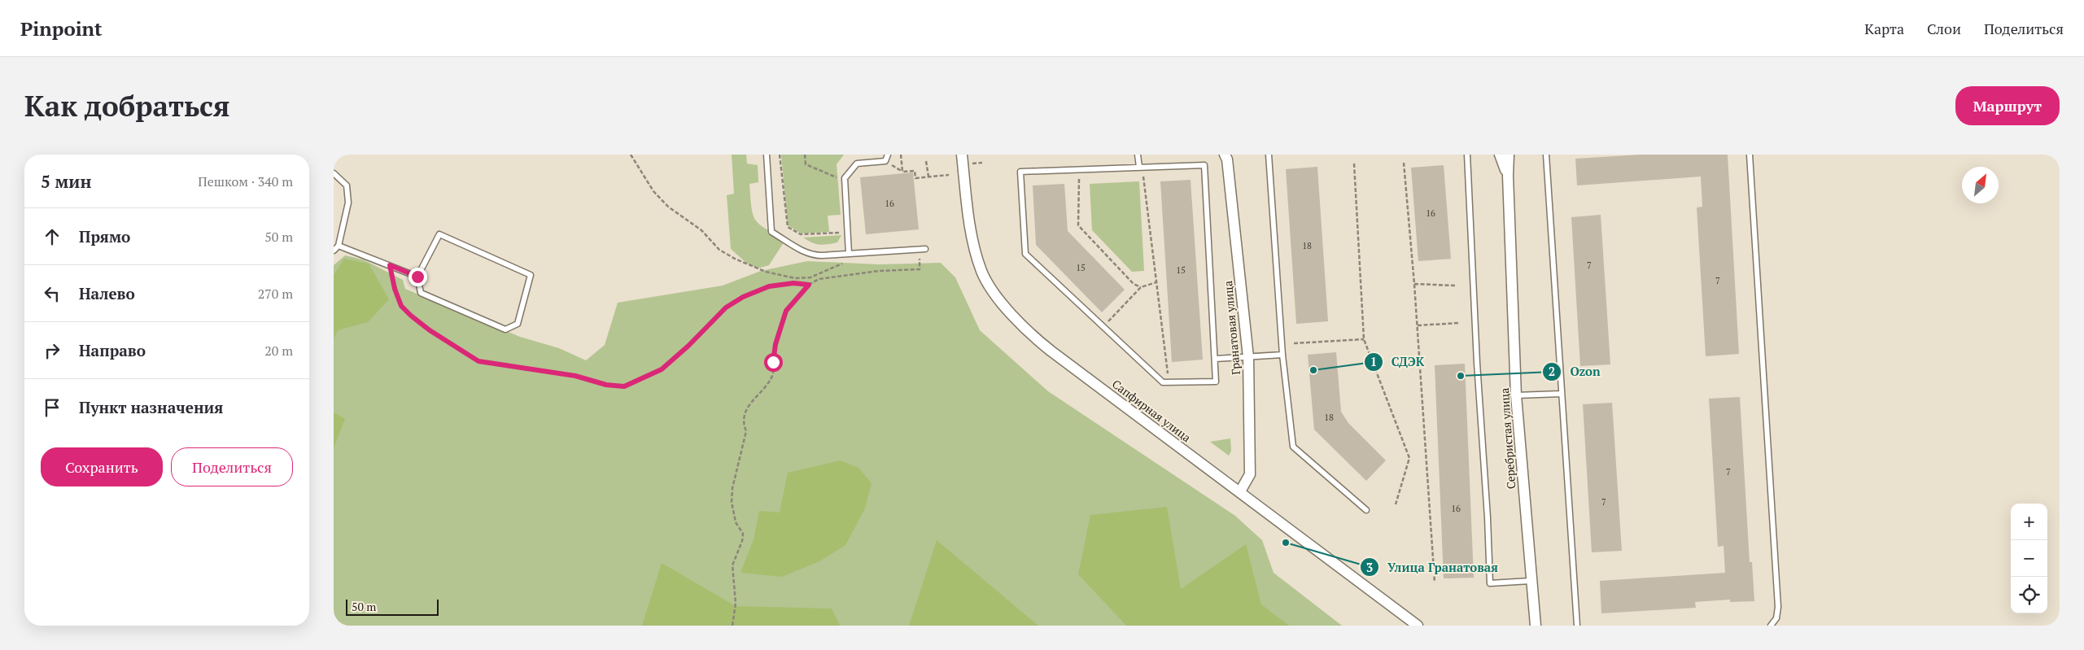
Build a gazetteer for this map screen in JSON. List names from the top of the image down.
{
  "streets": {
    "street": ["Гранатовая улица", "Сапфирная улица", "Серебристая улица"]
  },
  "crossings": [
    ["Гранатовая улица", "Сапфирная улица"]
  ],
  "places": ["СДЭК", "Ozon", "Улица Гранатовая"],
  "house_numbers": [
    "16",
    "16",
    "18",
    "7",
    "15",
    "15",
    "7",
    "18",
    "7",
    "7",
    "16"
  ],
  "scale_bar": "50 m",
  "north": "top right",
  "page": {
    "header": "Pinpoint",
    "nav": ["Карта", "Слои", "Поделиться"],
    "buttons": [
      "Маршрут",
      ["Сохранить", "Поделиться"]
    ],
    "title": "Как добраться",
    "heading": ["5 мин", "Пешком · 340 m"],
    "list": [
      ["Прямо", "50 m"],
      ["Налево", "270 m"],
      ["Направо", "20 m"],
      "Пункт назначения"
    ],
    "map_buttons": ["+", "−"],
    "scale": "50 m"
  }
}
